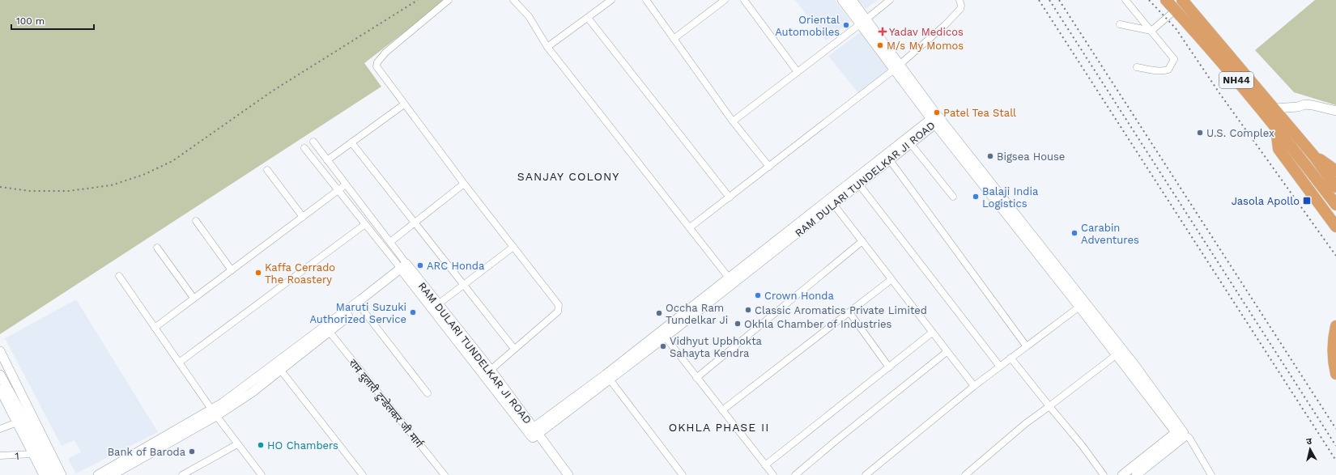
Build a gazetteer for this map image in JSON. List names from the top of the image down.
{
  "streets": {
    "highway": ["NH44"],
    "street": ["RAM DULARI TUNDELKAR JI ROAD", "राम दुलारी टुन्डेलकर जी मार्ग", "1"]
  },
  "districts": ["SANJAY COLONY", "OKHLA PHASE II"],
  "places": {
    "other": [
      "Oriental Automobiles",
      "M/s My Momos",
      "Patel Tea Stall",
      "U.S. Complex",
      "Bigsea House",
      "Balaji India Logistics",
      "Carabin Adventures",
      "ARC Honda",
      "Kaffa Cerrado The Roastery",
      "Crown Honda",
      "Classic Aromatics Private Limited",
      "Maruti Suzuki Authorized Service",
      "Occha Ram Tundelkar Ji",
      "Okhla Chamber of Industries",
      "Vidhyut Upbhokta Sahayta Kendra",
      "HO Chambers",
      "Bank of Baroda"
    ],
    "health": ["Yadav Medicos"],
    "transit": ["Jasola Apollo"]
  },
  "scale_bar": "100 m",
  "north": "top"
}
